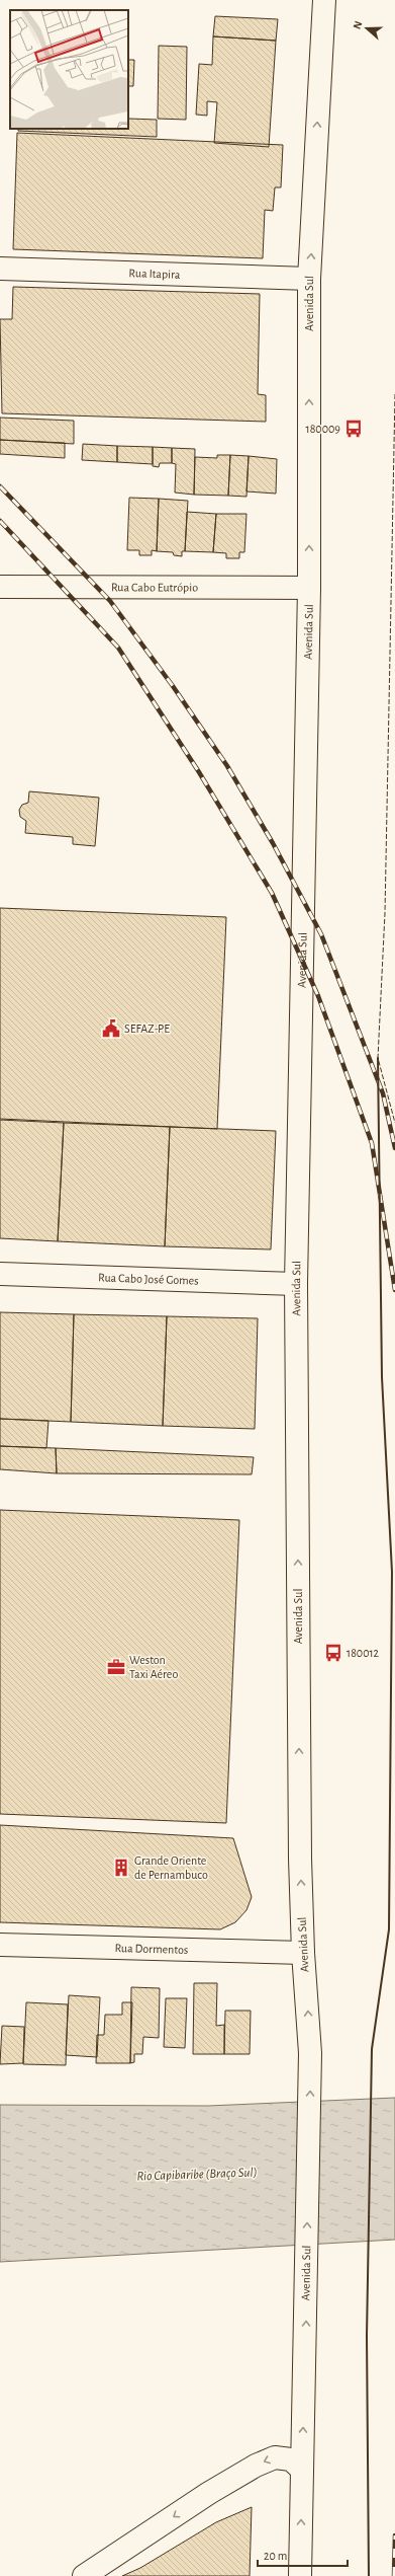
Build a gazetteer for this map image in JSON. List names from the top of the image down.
{
  "streets": {
    "main road": [
      "Rua Itapira",
      "Avenida Sul",
      "Rua Cabo Eutrópio",
      "Rua Cabo José Gomes",
      "Rua Dormentos"
    ]
  },
  "crossings": [
    ["Rua Itapira", "Avenida Sul"],
    ["Avenida Sul", "Rua Cabo Eutrópio"],
    ["Avenida Sul", "Rua Cabo José Gomes"],
    ["Avenida Sul", "Rua Dormentos"]
  ],
  "one_way": ["Avenida Sul"],
  "water": ["Rio Capibaribe (Braço Sul)"],
  "places": {
    "bus stop": ["180009", "180012"],
    "public building": ["SEFAZ-PE"],
    "office": ["Weston Taxi Aéreo"],
    "building": ["Grande Oriente de Pernambuco"]
  },
  "scale_bar": "20 m",
  "north": "left"
}
